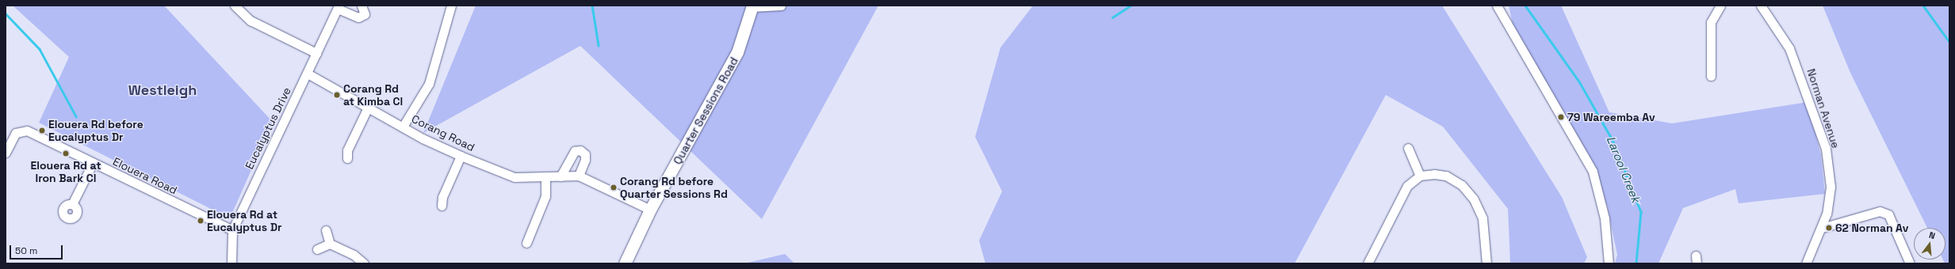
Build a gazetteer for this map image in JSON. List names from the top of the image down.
{
  "streets": {
    "main road": ["Quarter Sessions Road"],
    "street": [
      "Norman Avenue",
      "Eucalyptus Drive",
      "Corang Road",
      "Elouera Road"
    ]
  },
  "crossings": [
    ["Quarter Sessions Road", "Corang Road"],
    ["Eucalyptus Drive", "Corang Road"],
    ["Eucalyptus Drive", "Elouera Road"]
  ],
  "districts": ["Westleigh"],
  "water": ["Larool Creek"],
  "places": [
    "Corang Rd at Kimba Cl",
    "79 Wareemba Av",
    "Elouera Rd before Eucalyptus Dr",
    "Elouera Rd at Iron Bark Cl",
    "Corang Rd before Quarter Sessions Rd",
    "Elouera Rd at Eucalyptus Dr",
    "62 Norman Av"
  ],
  "scale_bar": "50 m",
  "north": "top"
}
